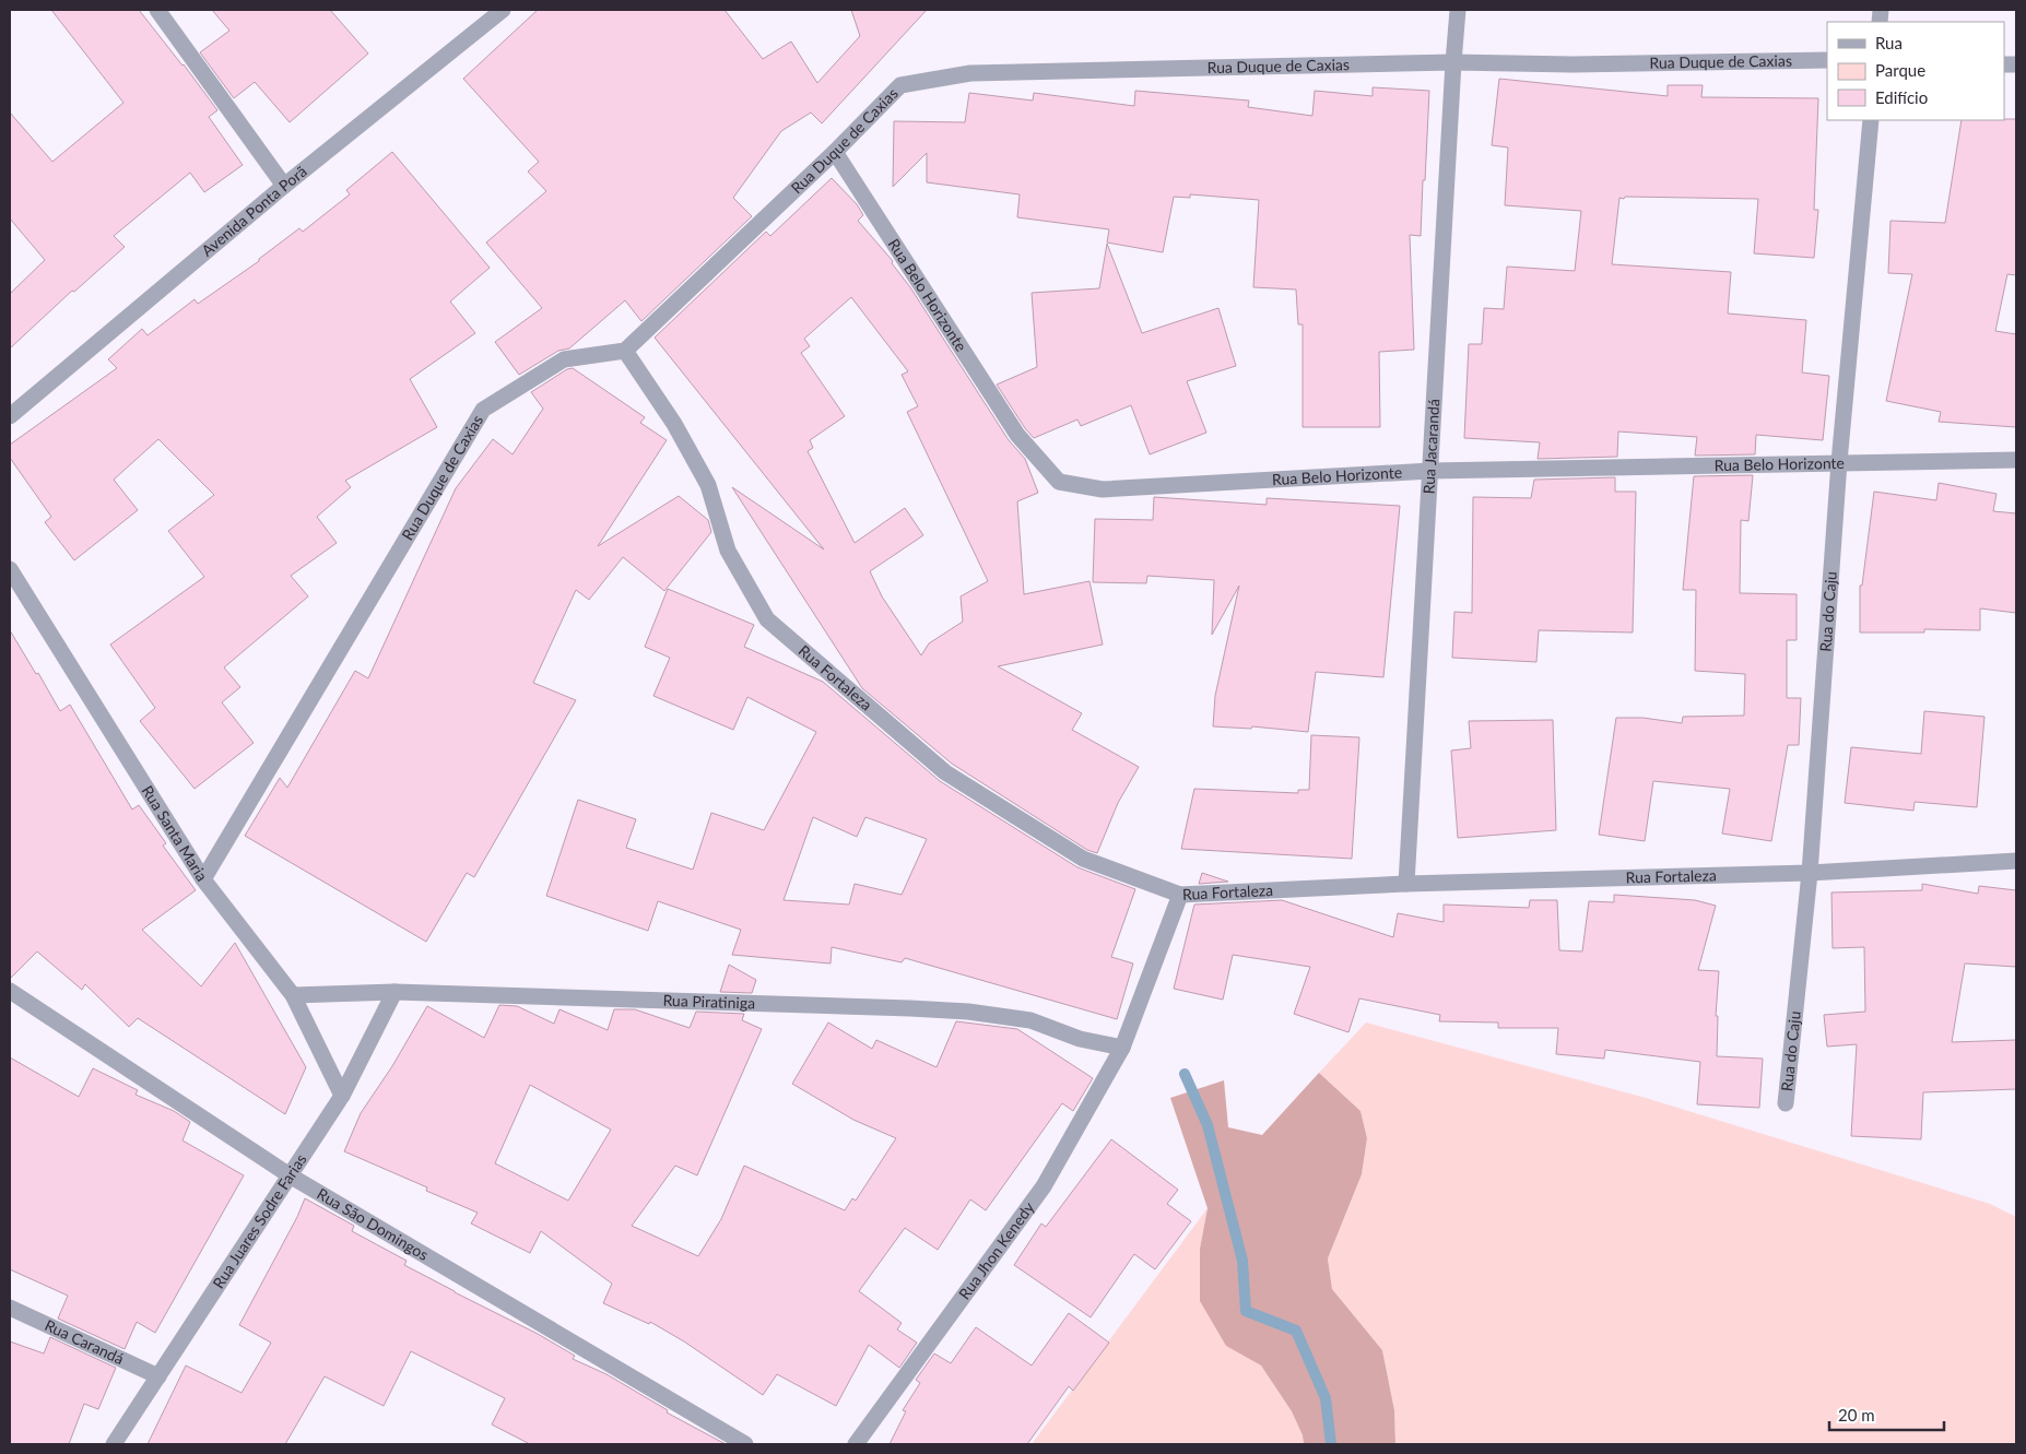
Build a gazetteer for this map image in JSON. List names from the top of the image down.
{
  "streets": {
    "street": [
      "Rua Duque de Caxias",
      "Avenida Ponta Porã",
      "Rua Belo Horizonte",
      "Rua Jacarandá",
      "Rua do Caju",
      "Rua Fortaleza",
      "Rua Santa Maria",
      "Rua Piratiniga",
      "Rua Juares Sodre Farias",
      "Rua São Domingos",
      "Rua Jhon Kenedy",
      "Rua Carandá"
    ]
  },
  "crossings": [
    ["Rua Duque de Caxias", "Rua Belo Horizonte"],
    ["Rua Duque de Caxias", "Rua Jacarandá"],
    ["Rua Duque de Caxias", "Rua Fortaleza"],
    ["Rua Duque de Caxias", "Rua Santa Maria"],
    ["Rua Belo Horizonte", "Rua Jacarandá"],
    ["Rua Belo Horizonte", "Rua do Caju"],
    ["Rua Jacarandá", "Rua Fortaleza"],
    ["Rua do Caju", "Rua Fortaleza"],
    ["Rua Fortaleza", "Rua Jhon Kenedy"],
    ["Rua Santa Maria", "Rua Piratiniga"],
    ["Rua Santa Maria", "Rua Juares Sodre Farias"],
    ["Rua Piratiniga", "Rua Juares Sodre Farias"],
    ["Rua Piratiniga", "Rua Jhon Kenedy"],
    ["Rua Juares Sodre Farias", "Rua São Domingos"],
    ["Rua Juares Sodre Farias", "Rua Carandá"]
  ],
  "legend": ["Rua", "Parque", "Edifício"],
  "scale_bar": "20 m"
}
